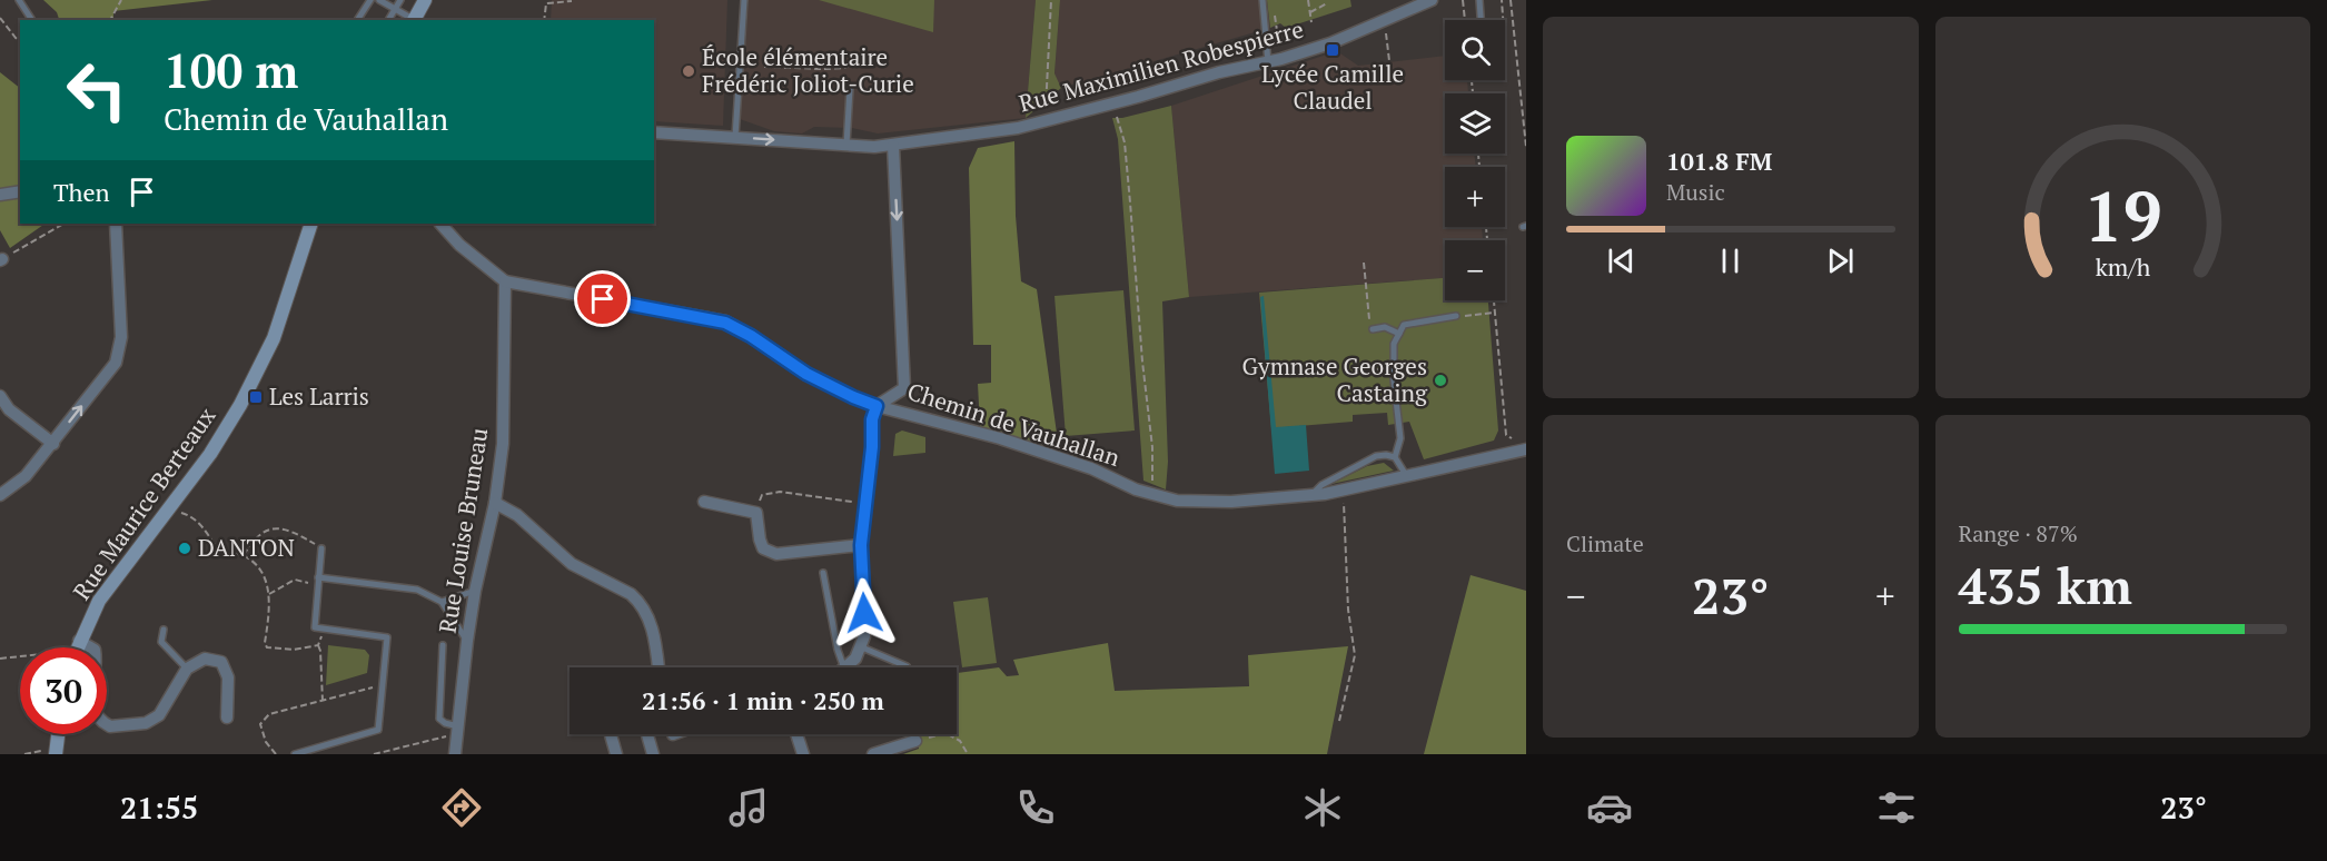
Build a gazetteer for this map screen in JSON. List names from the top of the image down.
{
  "streets": {
    "main road": ["Rue Maurice Berteaux"],
    "street": ["Rue Maximilien Robespierre", "Chemin de Vauhallan", "Rue Louise Bruneau"]
  },
  "crossings": [
    ["Chemin de Vauhallan", "Rue Louise Bruneau"]
  ],
  "places": {
    "transit": ["Lycée Camille Claudel", "Les Larris"],
    "other": ["École élémentaire Frédéric Joliot-Curie", "Gymnase Georges Castaing", "DANTON"]
  },
  "page": {
    "map_buttons": ["+", "−"],
    "turn": ["100 m", "Chemin de Vauhallan"],
    "song": ["101.8 FM", "Music"],
    "then": "Then",
    "tile": [
      "Climate",
      ["Range · 87%", "435 km"]
    ],
    "heat": ["−", "23°", "+"],
    "limit": "30",
    "trip": "21:56 · 1 min · 250 m",
    "tabs": ["21:55", "23°"],
    "gauge": ["19", "km/h"]
  }
}
